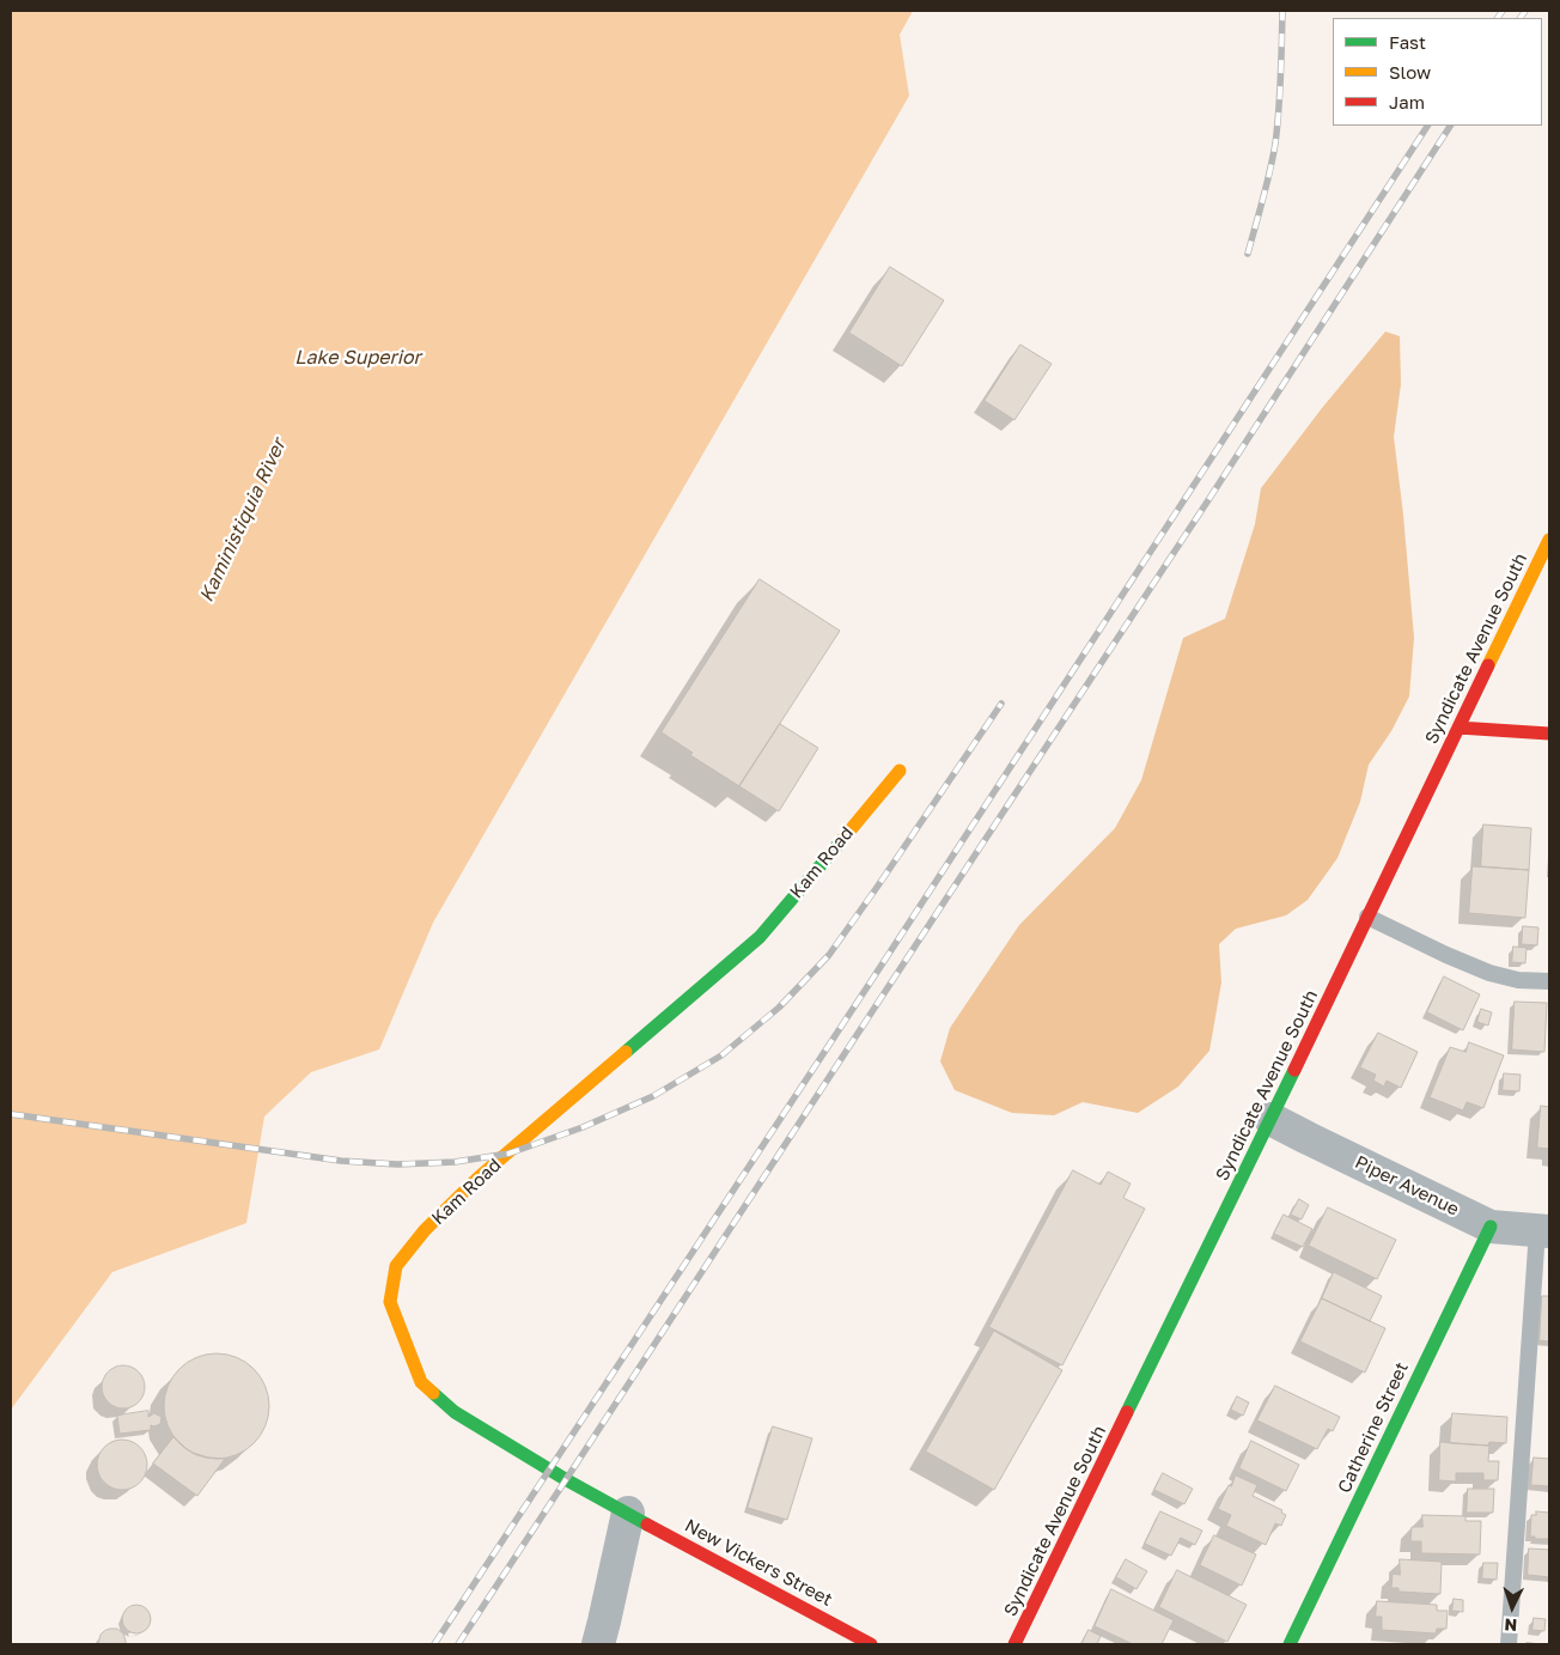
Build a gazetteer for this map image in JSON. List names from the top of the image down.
{
  "streets": {
    "street": [
      "Syndicate Avenue South",
      "Kam Road",
      "Piper Avenue",
      "Catherine Street",
      "New Vickers Street"
    ]
  },
  "crossings": [
    ["Syndicate Avenue South", "Piper Avenue"],
    ["Kam Road", "New Vickers Street"],
    ["Piper Avenue", "Catherine Street"]
  ],
  "water": ["Lake Superior", "Kaministiquia River"],
  "legend": ["Fast", "Slow", "Jam"],
  "north": "bottom"
}
